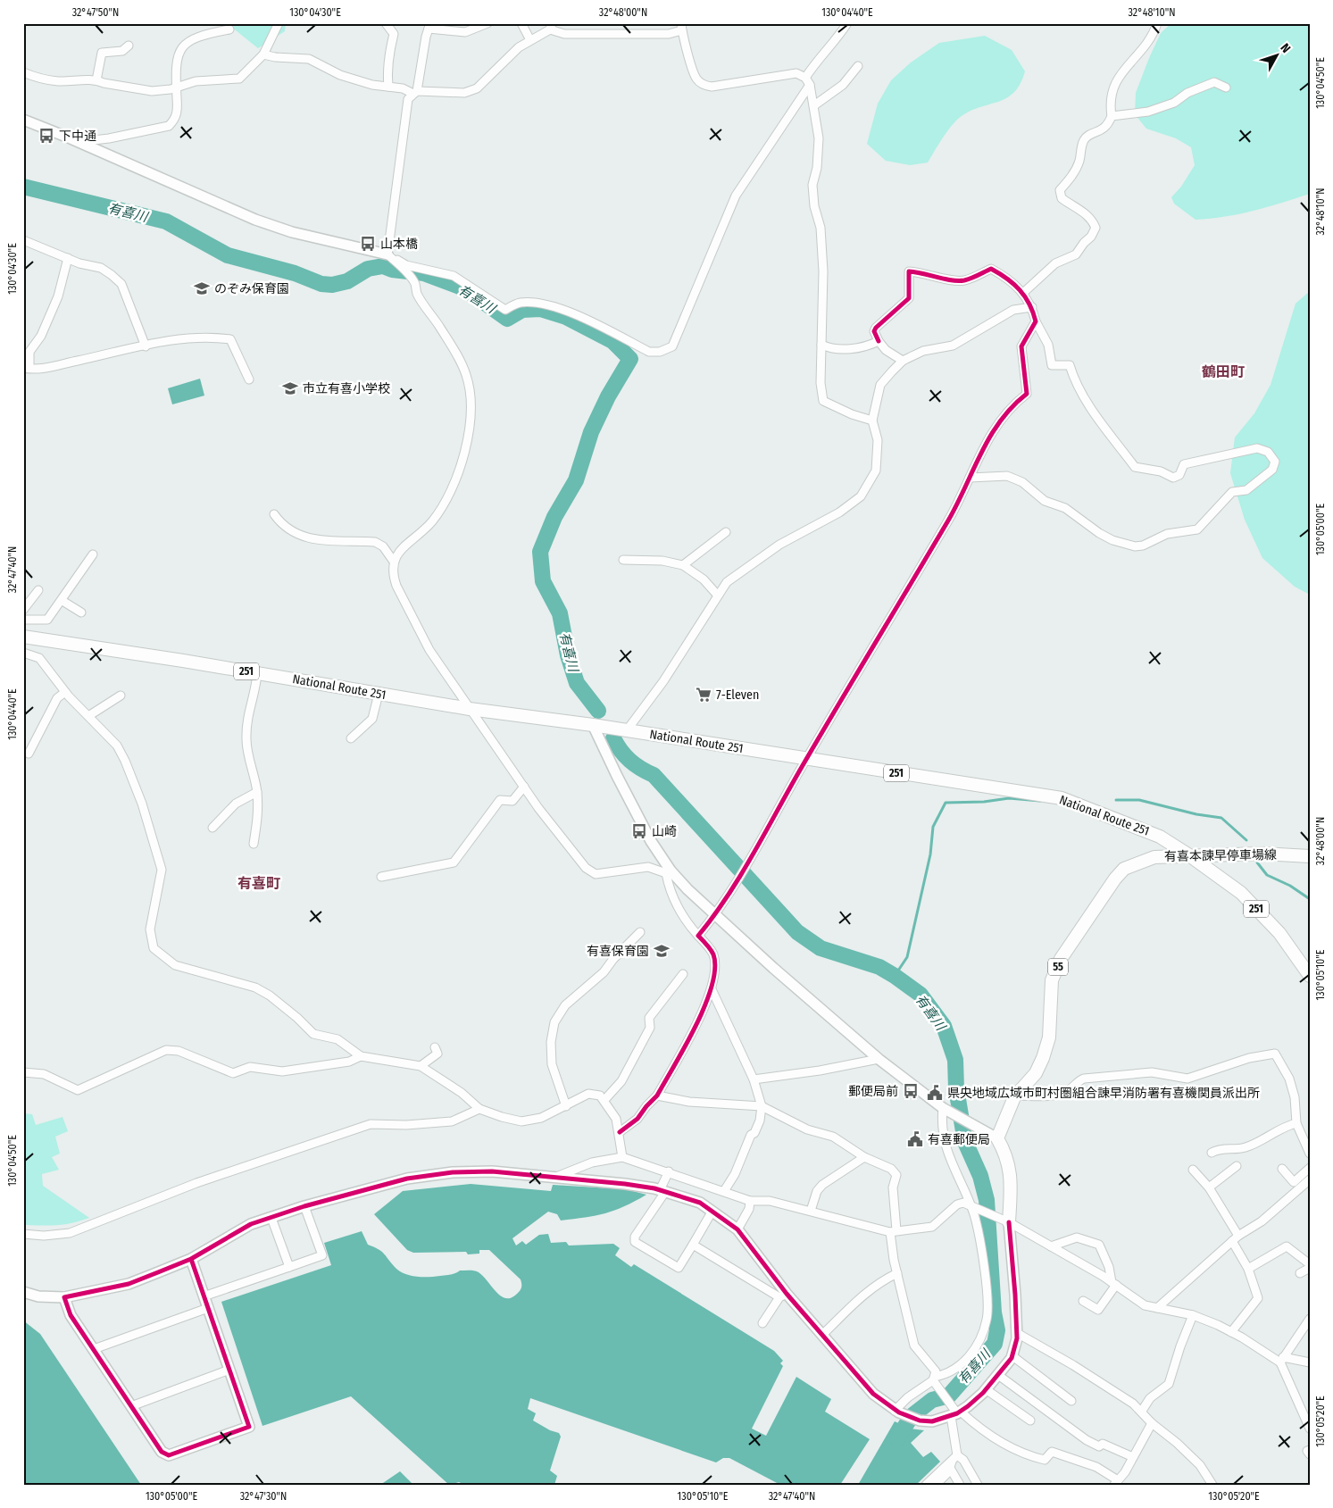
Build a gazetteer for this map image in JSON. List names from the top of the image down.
{
  "streets": {
    "main road": [
      "251",
      "National Route 251",
      "有喜本諫早停車場線",
      "55"
    ]
  },
  "crossings": [
    ["National Route 251", "有喜本諫早停車場線"]
  ],
  "districts": ["鶴田町", "有喜町"],
  "water": ["有喜川"],
  "places": {
    "bus stop": [
      "下中通",
      "山本橋",
      "山崎",
      "郵便局前"
    ],
    "school or university": ["のぞみ保育園", "市立有喜小学校", "有喜保育園"],
    "supermarket": ["7-Eleven"],
    "public building": ["県央地域広域市町村圏組合諌早消防署有喜機関員派出所", "有喜郵便局"]
  },
  "north": "top right",
  "coordinates": [
    "32°47'50\"N",
    "130°04'30\"E",
    "32°48'00\"N",
    "130°04'40\"E",
    "32°48'10\"N",
    "130°04'50\"E",
    "130°05'00\"E",
    "32°47'40\"N",
    "130°05'10\"E",
    "130°05'20\"E",
    "32°47'30\"N"
  ]
}
